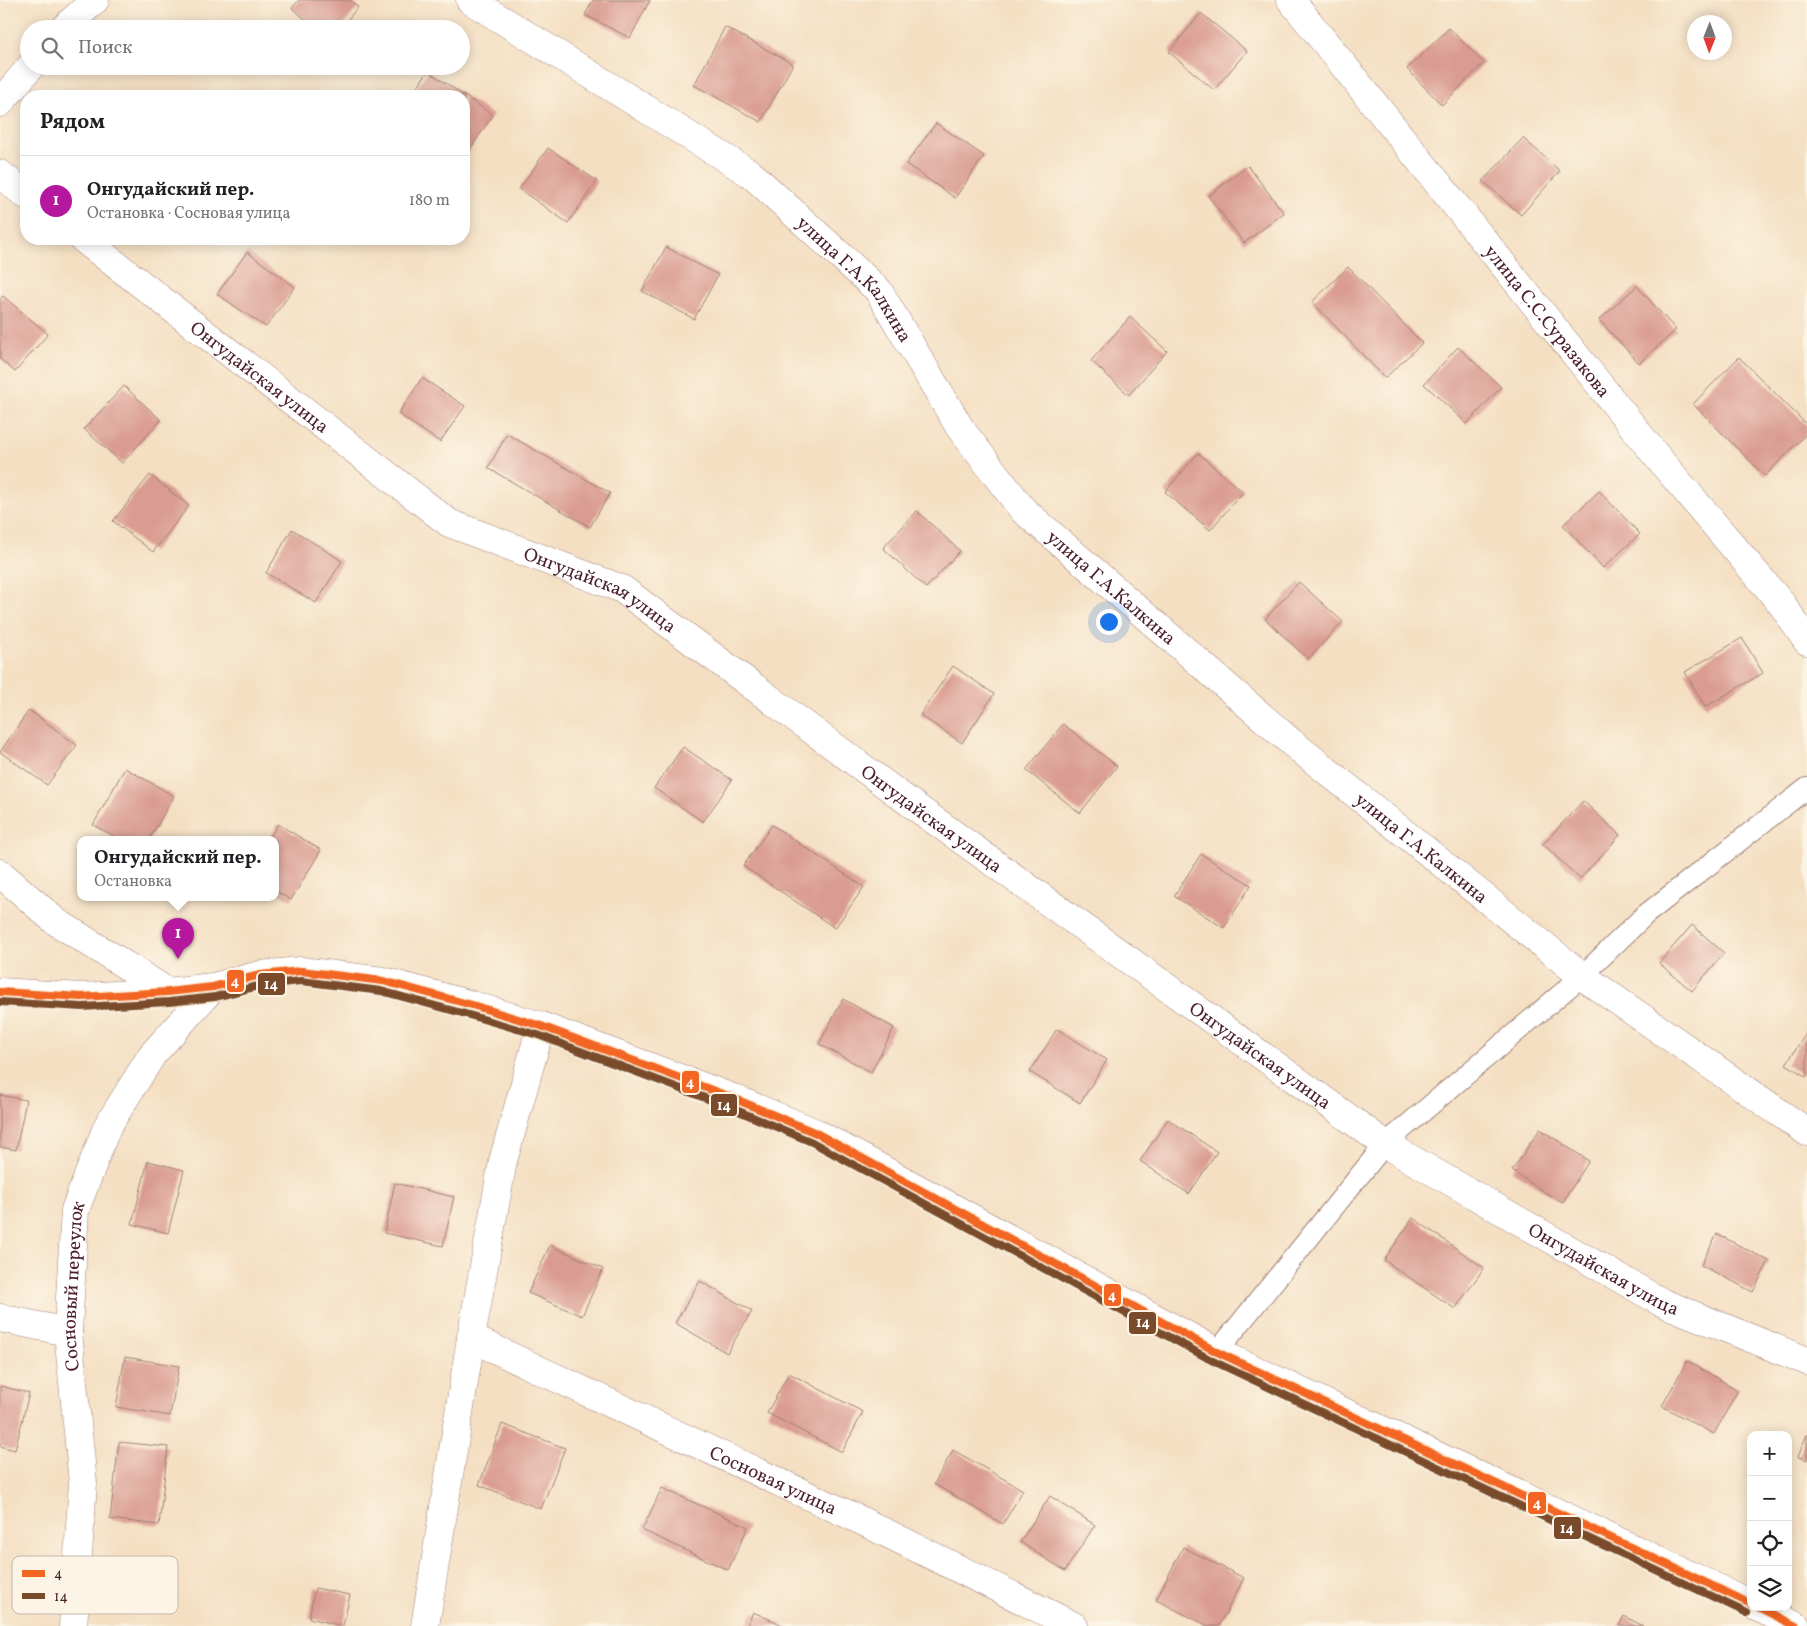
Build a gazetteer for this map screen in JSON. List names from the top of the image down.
{
  "streets": {
    "street": [
      "улица Г.А.Калкина",
      "улица С.С.Суразакова",
      "Онгудайская улица",
      "Сосновый переулок",
      "Сосновая улица"
    ]
  },
  "lines": ["transit line 4", "transit line 14"],
  "legend": ["4", "14"],
  "north": "bottom",
  "page": {
    "search": "Поиск",
    "heading": "Рядом",
    "list": [
      {
        "mark": "1",
        "name": "Онгудайский пер.",
        "note": "Остановка · Сосновая улица",
        "value": "180 m"
      }
    ],
    "popup": ["Онгудайский пер.", "Остановка"],
    "pins": "1",
    "map_buttons": ["+", "−"]
  }
}
